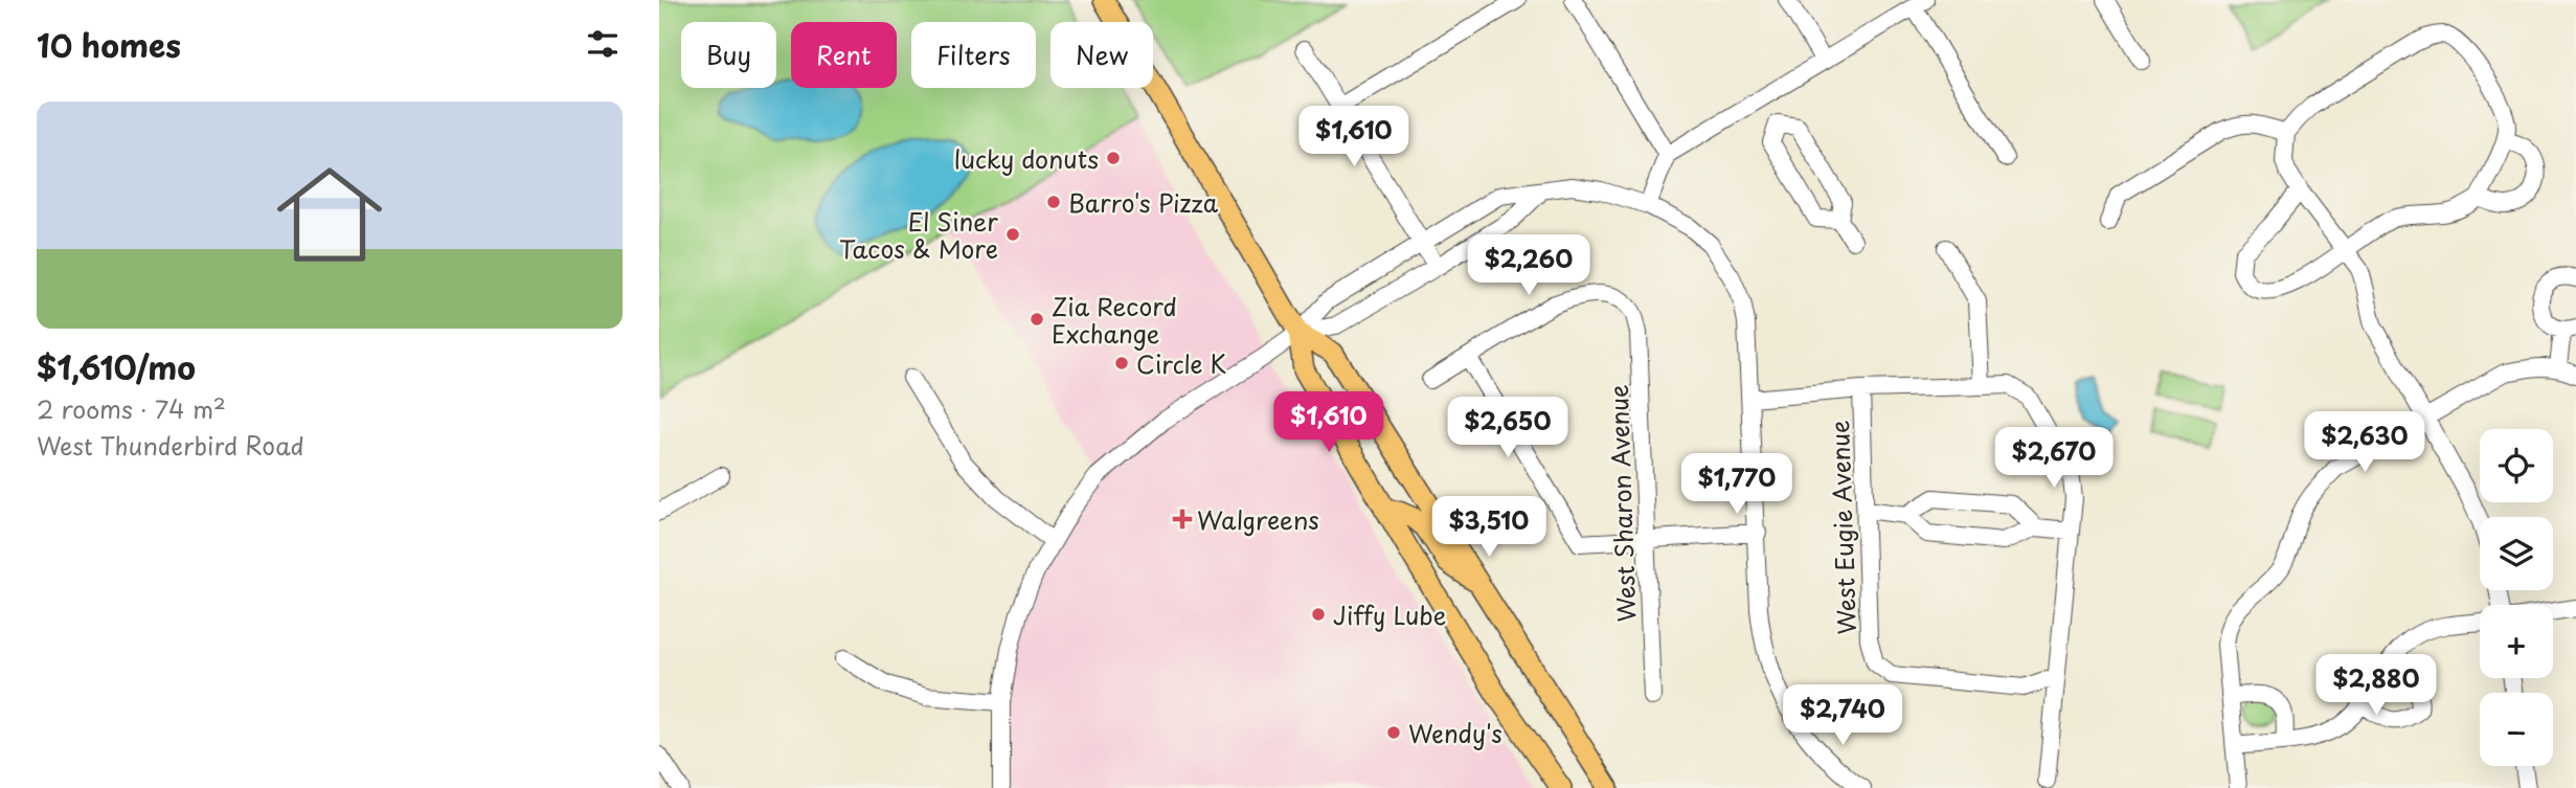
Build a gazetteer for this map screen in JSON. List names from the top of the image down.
{
  "streets": {
    "street": ["West Sharon Avenue", "West Eugie Avenue"]
  },
  "places": {
    "other": [
      "lucky donuts",
      "Barro's Pizza",
      "El Siner Tacos & More",
      "Zia Record Exchange",
      "Circle K",
      "Jiffy Lube",
      "Wendy's"
    ],
    "health": ["Walgreens"]
  },
  "page": {
    "heading": "10 homes",
    "chip": [
      "Buy",
      "Rent",
      "Filters",
      "New"
    ],
    "list": [
      {
        "name": "$1,610/mo",
        "note": "2 rooms · 74 m² · West Thunderbird Road"
      }
    ],
    "price": [
      "$1,610",
      "$2,260",
      "$1,610",
      "$2,650",
      "$2,630",
      "$2,670",
      "$1,770",
      "$3,510",
      "$2,880",
      "$2,740"
    ],
    "map_buttons": ["+", "−"]
  }
}
